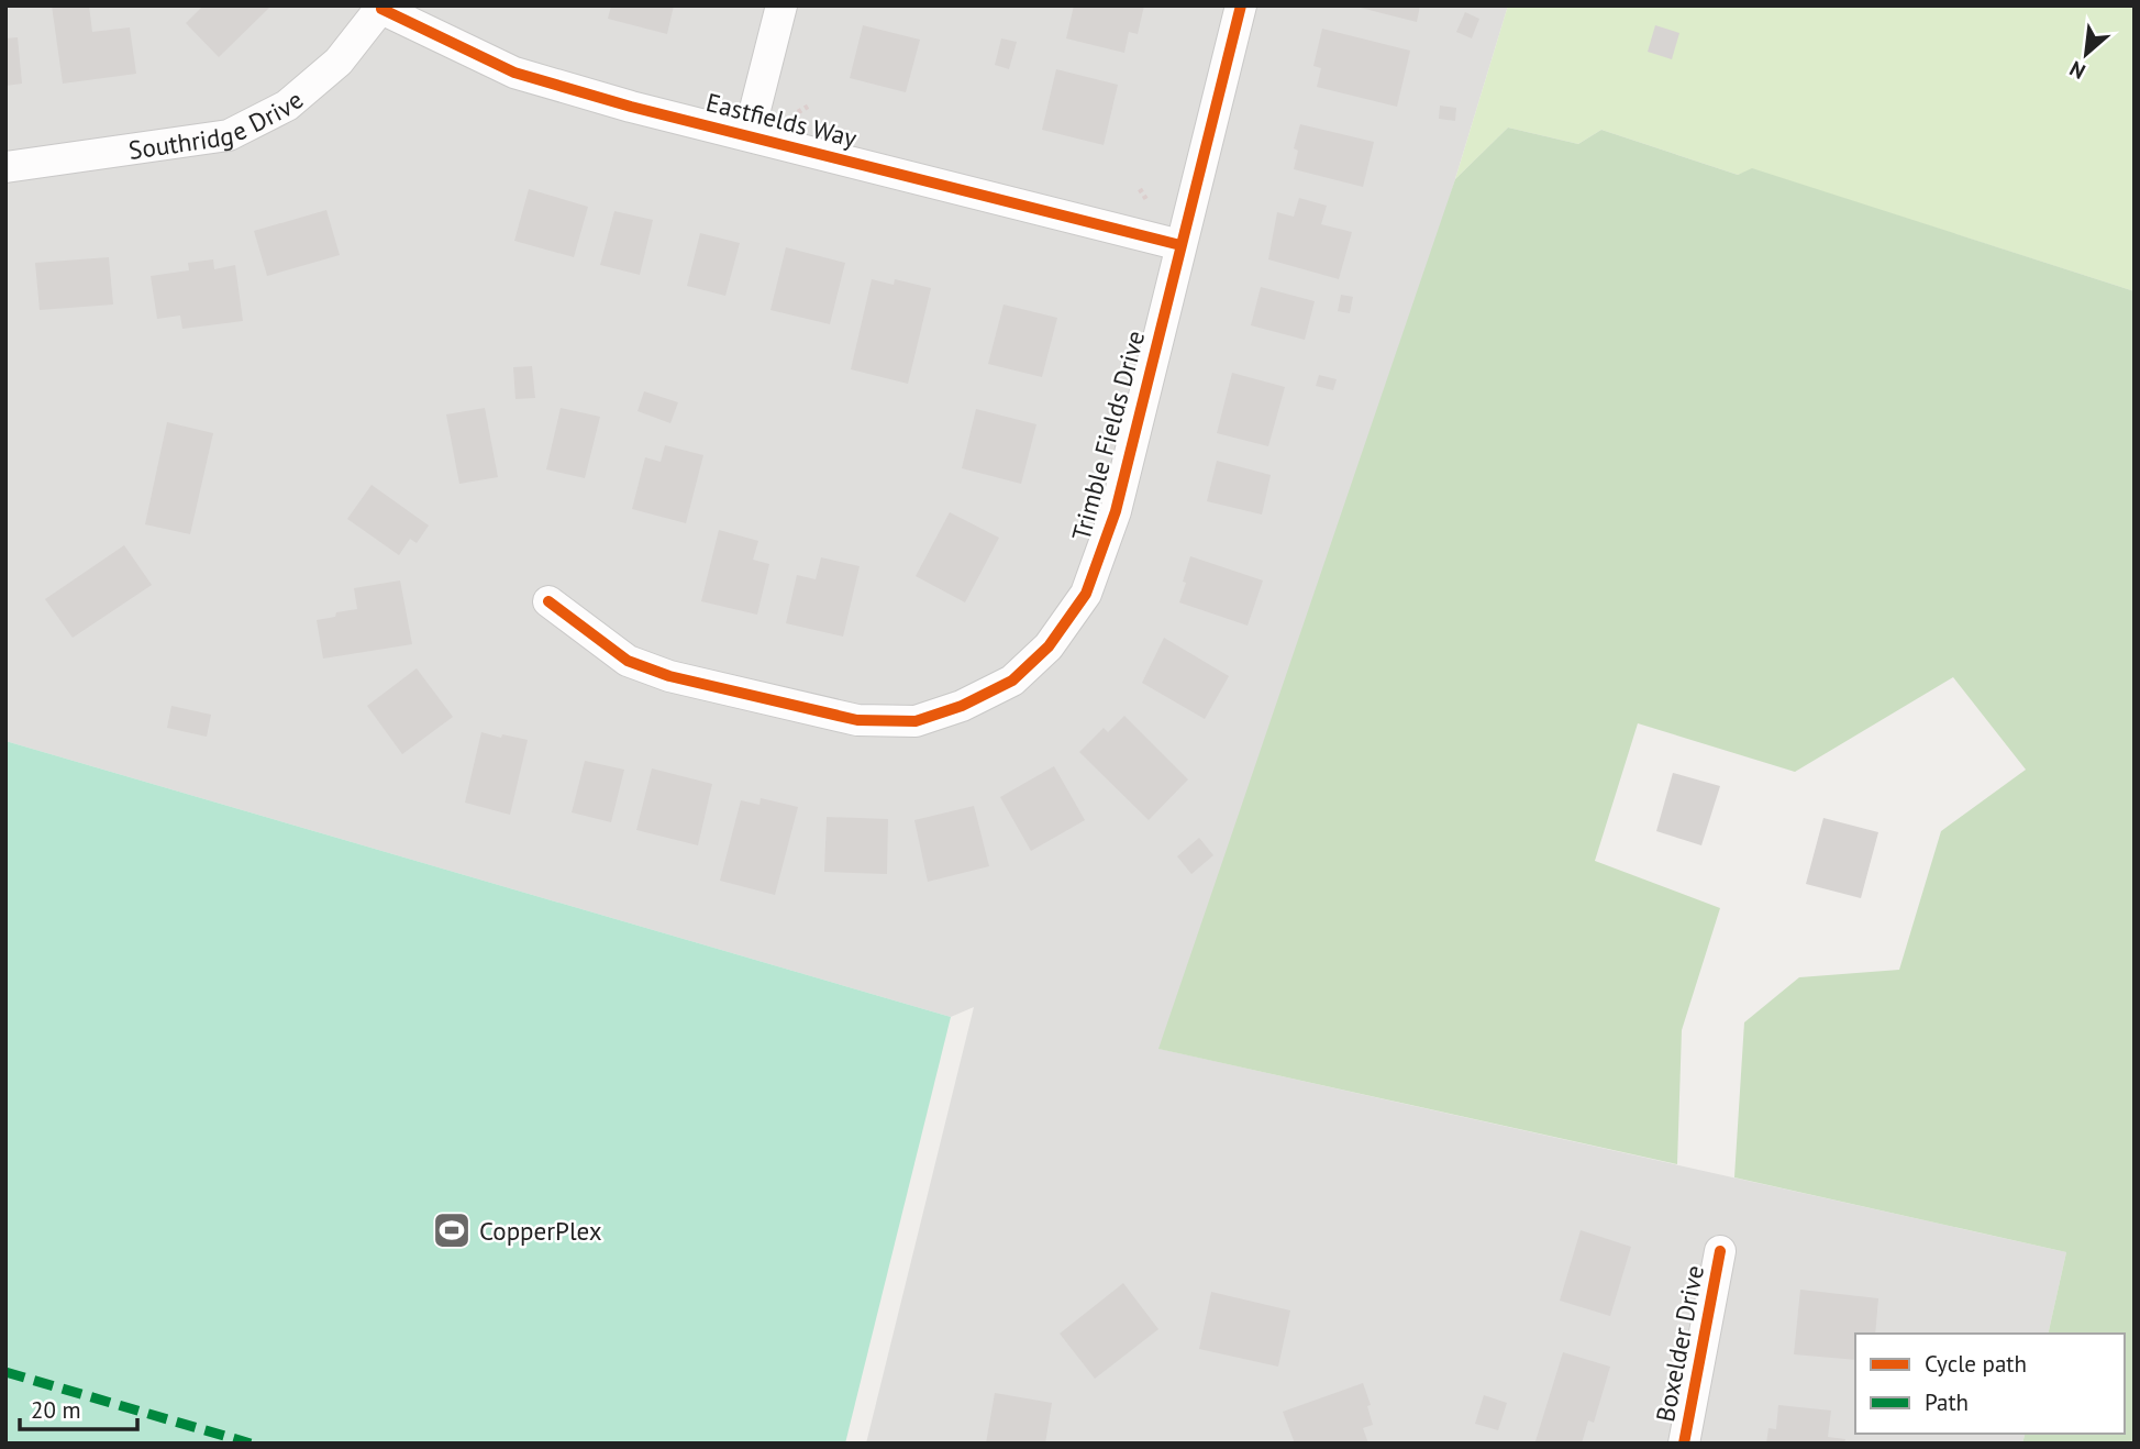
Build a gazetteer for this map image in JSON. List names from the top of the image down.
{
  "streets": {
    "street": [
      "Southridge Drive",
      "Eastfields Way",
      "Trimble Fields Drive",
      "Boxelder Drive"
    ]
  },
  "crossings": [
    ["Southridge Drive", "Eastfields Way"],
    ["Eastfields Way", "Trimble Fields Drive"]
  ],
  "places": {
    "sports": ["CopperPlex"]
  },
  "legend": ["Cycle path", "Path"],
  "scale_bar": "20 m",
  "north": "bottom left"
}
